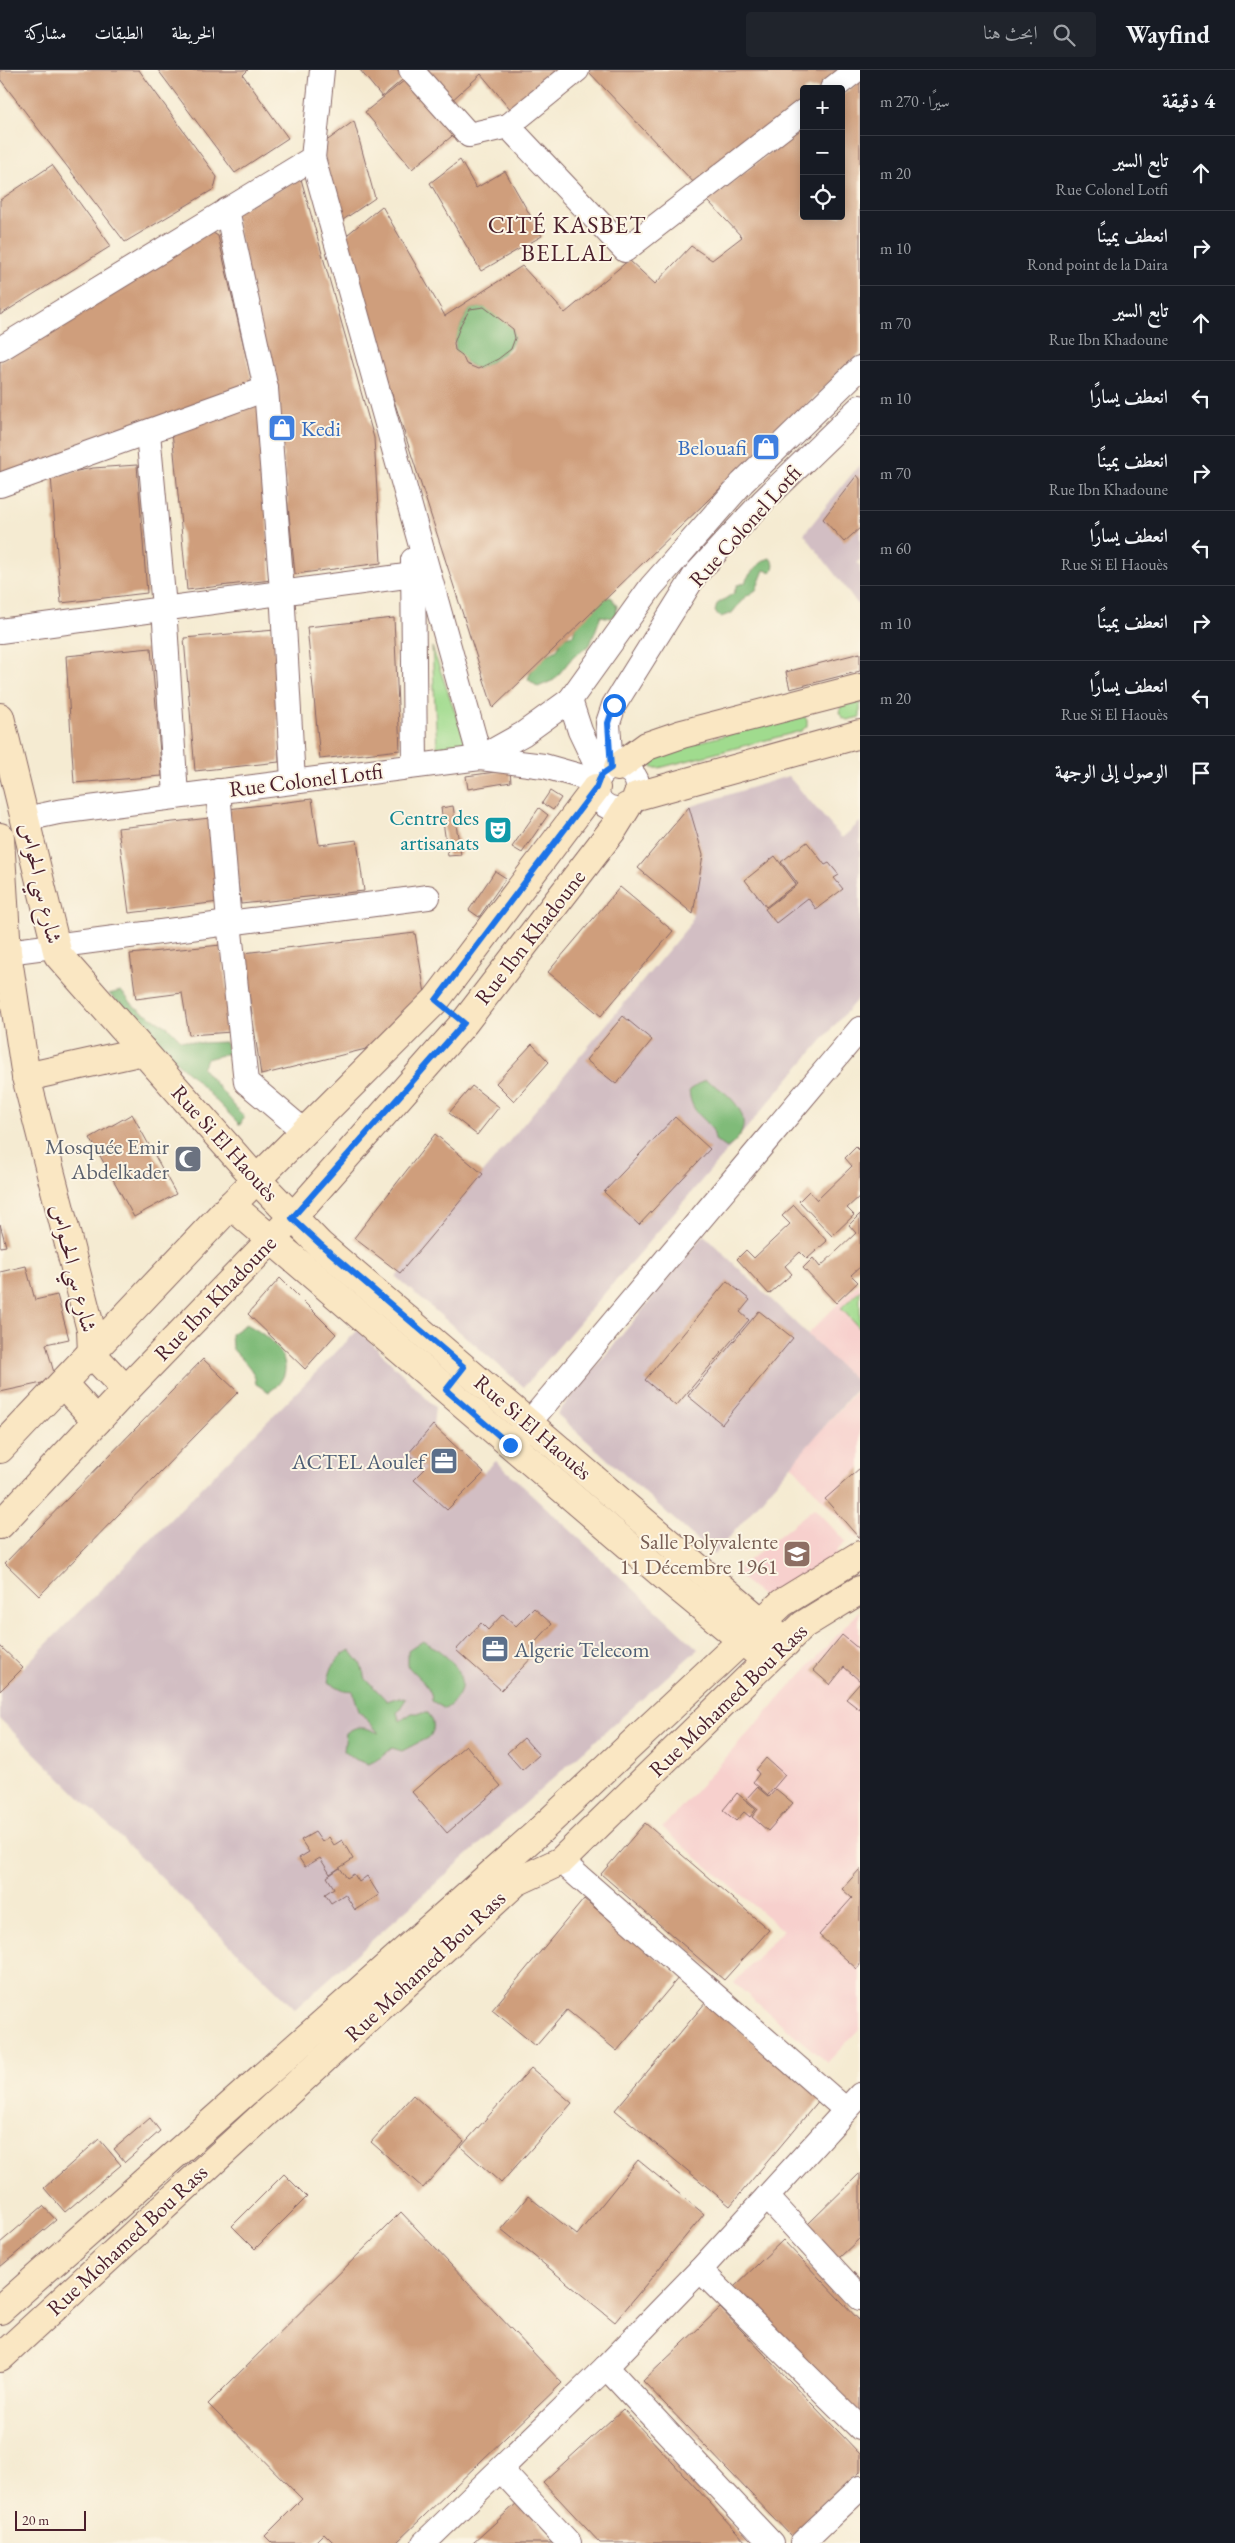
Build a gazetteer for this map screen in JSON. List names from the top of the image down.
{
  "streets": {
    "street": [
      "Rue Colonel Lotfi",
      "شارع سي الحواس",
      "Rue Ibn Khadoune",
      "Rue Si El Haouès",
      "شارع سي الحــواس",
      "Rue Mohamed Bou Rass"
    ]
  },
  "crossings": [
    ["Rue Colonel Lotfi", "شارع سي الحواس"],
    ["Rue Colonel Lotfi", "Rue Ibn Khadoune"],
    ["شارع سي الحواس", "Rue Si El Haouès"],
    ["شارع سي الحواس", "شارع سي الحــواس"],
    ["Rue Ibn Khadoune", "Rue Si El Haouès"],
    ["Rue Ibn Khadoune", "شارع سي الحــواس"],
    ["Rue Si El Haouès", "Rue Mohamed Bou Rass"]
  ],
  "districts": ["CITÉ KASBET BELLAL"],
  "places": {
    "shop": ["Kedi", "Belouafi"],
    "theatre": ["Centre des artisanats"],
    "mosque": ["Mosquée Emir Abdelkader"],
    "office": ["ACTEL Aoulef", "Algerie Telecom"],
    "school or university": ["Salle Polyvalente 11 Décembre 1961"]
  },
  "scale_bar": "20 m",
  "page": {
    "header": "Wayfind",
    "search": "ابحث هنا",
    "nav": ["الخريطة", "الطبقات", "مشاركة"],
    "heading": ["4 دقيقة", "سيرًا · 270 m"],
    "map_buttons": ["+", "−"],
    "list": [
      ["تابع السير", "Rue Colonel Lotfi", "20 m"],
      ["انعطف يمينًا", "Rond point de la Daira", "10 m"],
      ["تابع السير", "Rue Ibn Khadoune", "70 m"],
      ["انعطف يسارًا", "10 m"],
      ["انعطف يمينًا", "Rue Ibn Khadoune", "70 m"],
      ["انعطف يسارًا", "Rue Si El Haouès", "60 m"],
      ["انعطف يمينًا", "10 m"],
      ["انعطف يسارًا", "Rue Si El Haouès", "20 m"],
      "الوصول إلى الوجهة"
    ],
    "scale": "20 m"
  }
}
